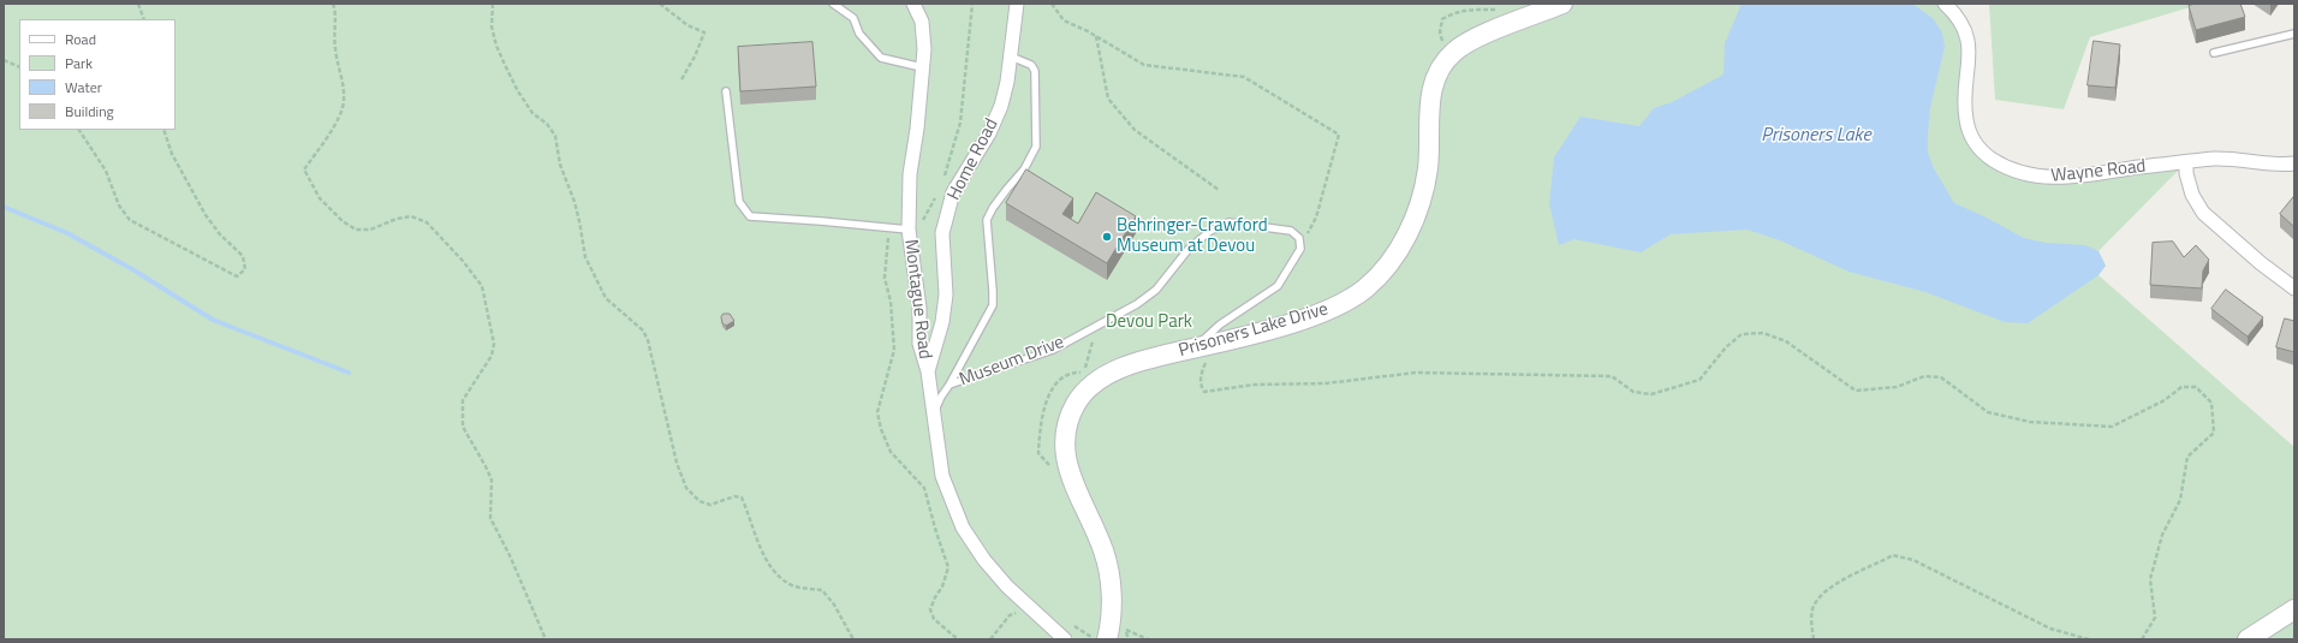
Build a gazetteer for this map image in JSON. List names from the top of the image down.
{
  "streets": {
    "street": [
      "Home Road",
      "Wayne Road",
      "Montague Road",
      "Prisoners Lake Drive"
    ],
    "lane": ["Museum Drive"]
  },
  "crossings": [
    ["Home Road", "Montague Road"]
  ],
  "water": ["Prisoners Lake"],
  "parks": ["Devou Park"],
  "places": ["Behringer-Crawford Museum at Devou"],
  "legend": [
    "Road",
    "Park",
    "Water",
    "Building"
  ]
}
